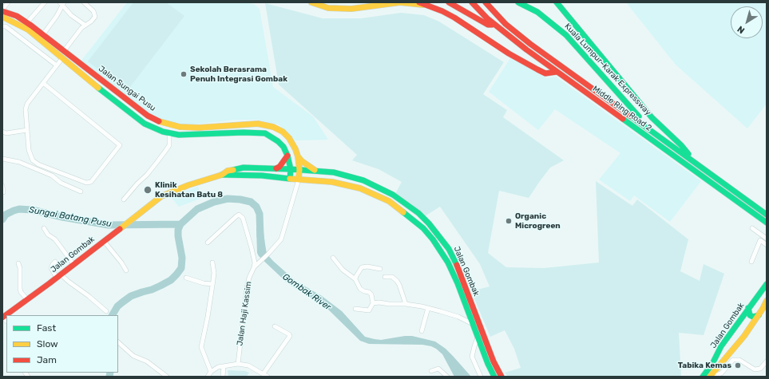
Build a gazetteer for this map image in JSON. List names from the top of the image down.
{
  "streets": {
    "main road": [
      "Kuala Lumpur–Karak Expressway",
      "Jalan Sungai Pusu",
      "Middle Ring Road 2",
      "Jalan Gombak"
    ],
    "street": ["Jalan Haji Kassim"]
  },
  "crossings": [
    ["Kuala Lumpur–Karak Expressway", "Middle Ring Road 2"],
    ["Jalan Sungai Pusu", "Jalan Gombak"]
  ],
  "water": ["Sungai Batang Pusu", "Gombak River"],
  "places": [
    "Sekolah Berasrama Penuh Integrasi Gombak",
    "Klinik Kesihatan Batu 8",
    "Organic Microgreen",
    "Tabika Kemas"
  ],
  "legend": ["Fast", "Slow", "Jam"],
  "north": "bottom left"
}
